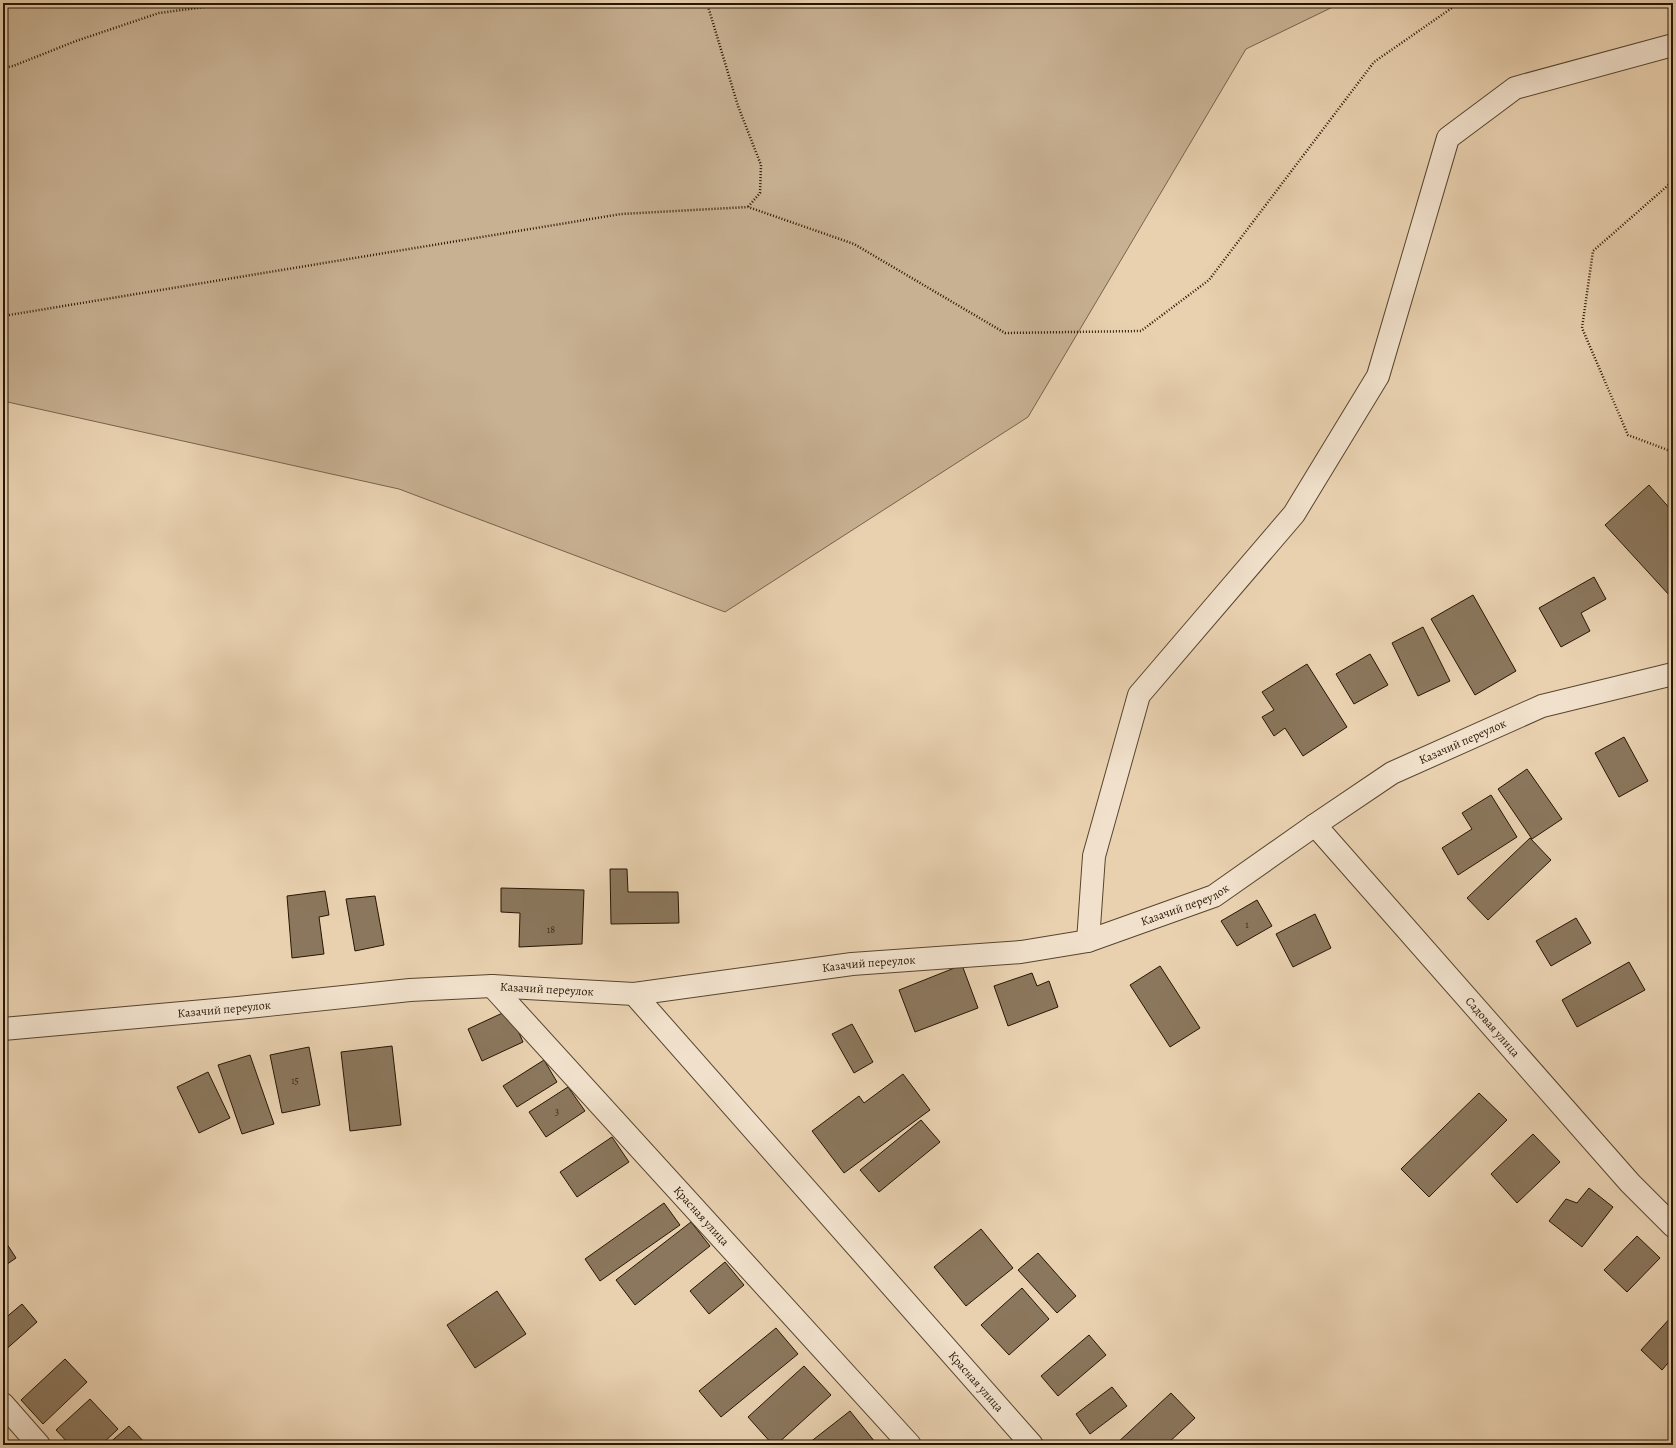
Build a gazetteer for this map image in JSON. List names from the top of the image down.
{
  "streets": {
    "street": ["Казачий переулок", "Садовая улица", "Красная улица"]
  },
  "crossings": [
    ["Казачий переулок", "Садовая улица"],
    ["Казачий переулок", "Красная улица"]
  ],
  "house_numbers": [
    "1",
    "18",
    "15",
    "3"
  ]
}
